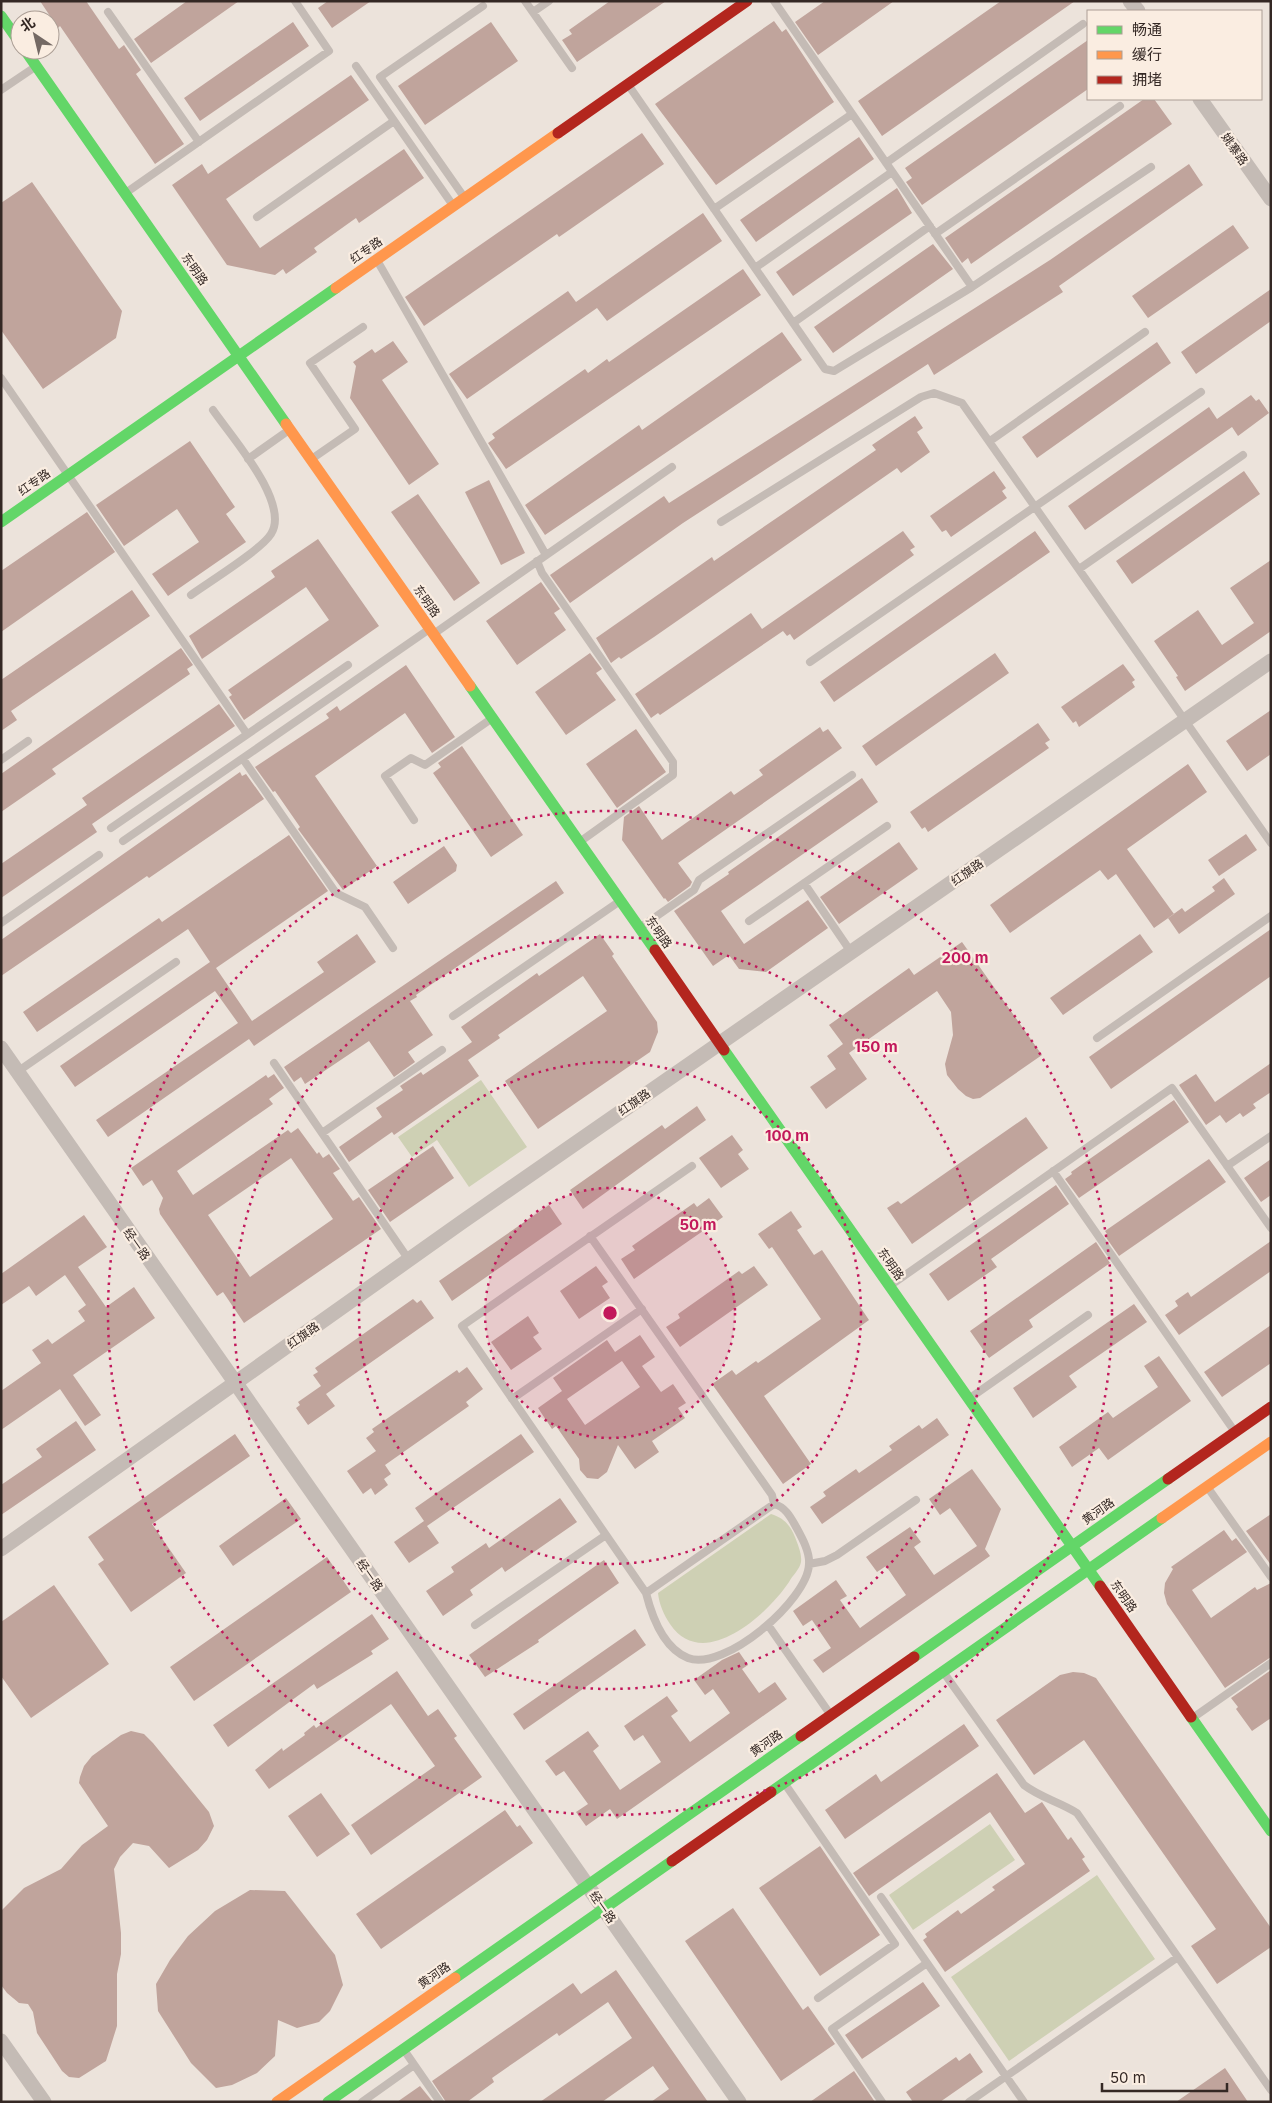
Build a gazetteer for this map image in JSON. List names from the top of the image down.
{
  "streets": {
    "street": [
      "姚寨路",
      "红专路",
      "东明路",
      "红旗路",
      "经一路",
      "黄河路"
    ]
  },
  "crossings": [
    ["红专路", "东明路"],
    ["东明路", "红旗路"],
    ["东明路", "黄河路"],
    ["红旗路", "经一路"],
    ["经一路", "黄河路"]
  ],
  "legend": ["畅通", "缓行", "拥堵"],
  "scale_bar": "50 m",
  "north": "top left",
  "rings": [
    "200 m",
    "150 m",
    "100 m",
    "50 m"
  ]
}
